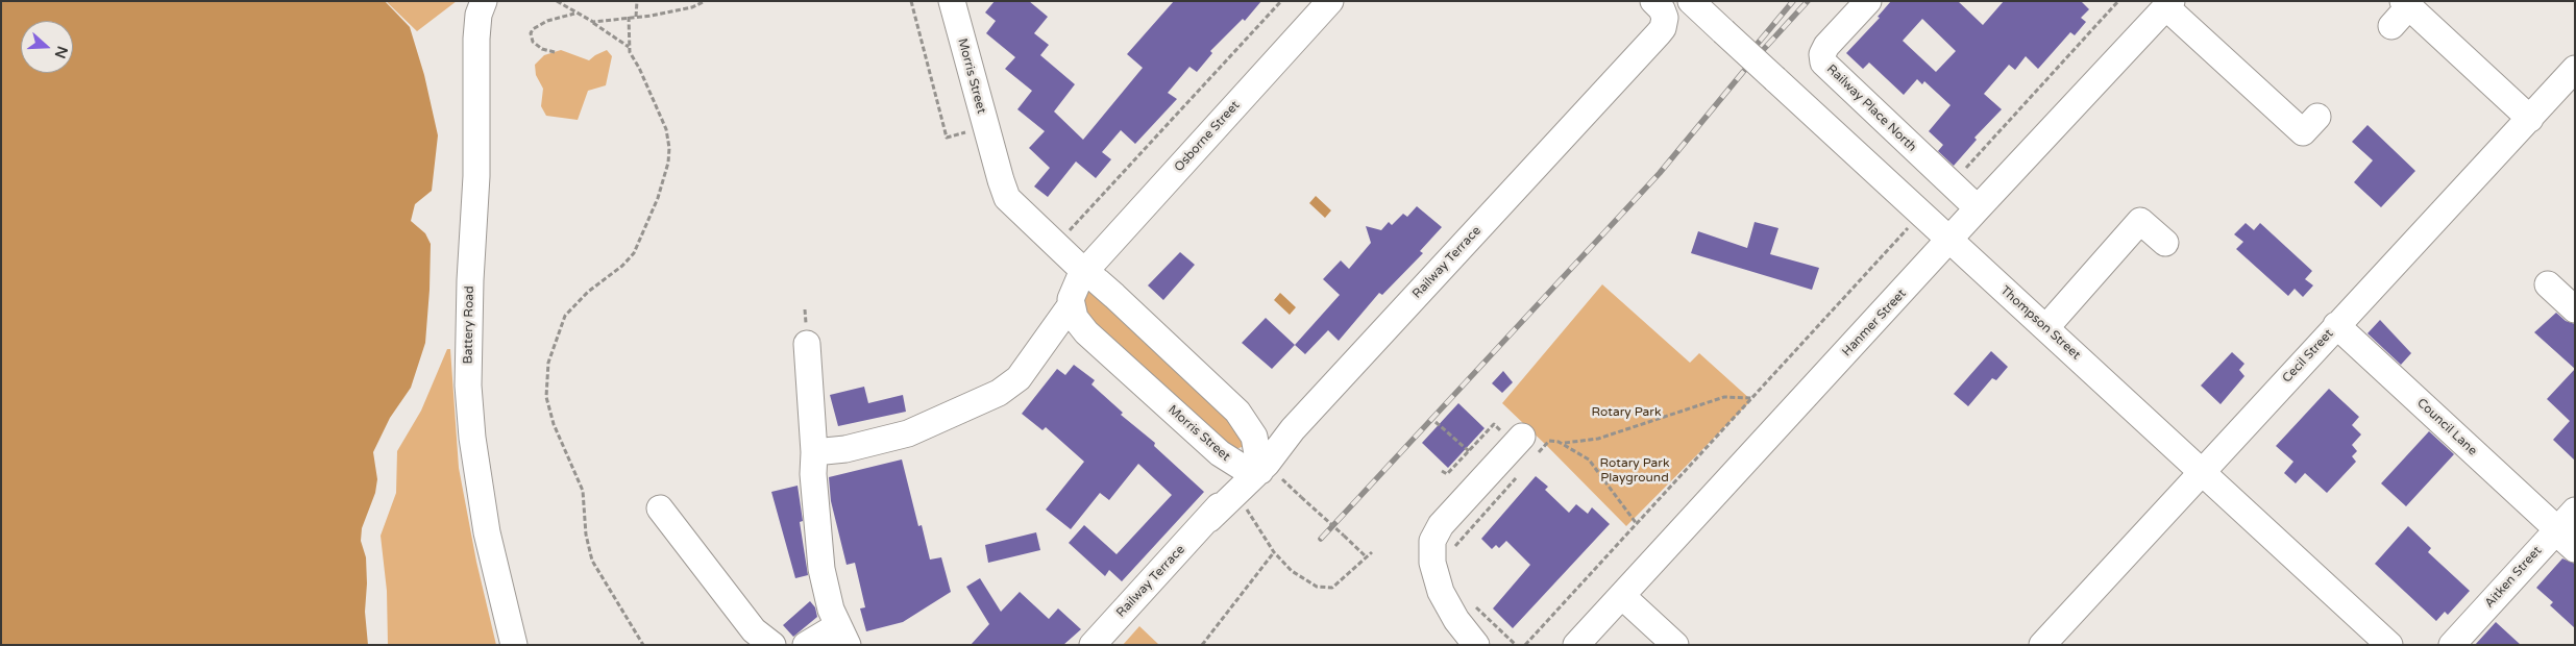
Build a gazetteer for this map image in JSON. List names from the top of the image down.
{
  "streets": {
    "street": [
      "Morris Street",
      "Railway Place North",
      "Osborne Street",
      "Railway Terrace",
      "Hanmer Street",
      "Thompson Street",
      "Battery Road",
      "Cecil Street",
      "Council Lane",
      "Aitken Street"
    ]
  },
  "crossings": [
    ["Morris Street", "Osborne Street"],
    ["Morris Street", "Railway Terrace"],
    ["Railway Place North", "Hanmer Street"],
    ["Hanmer Street", "Thompson Street"],
    ["Thompson Street", "Cecil Street"],
    ["Cecil Street", "Council Lane"],
    ["Council Lane", "Aitken Street"]
  ],
  "parks": ["Rotary Park", "Rotary Park Playground"],
  "north": "right"
}
